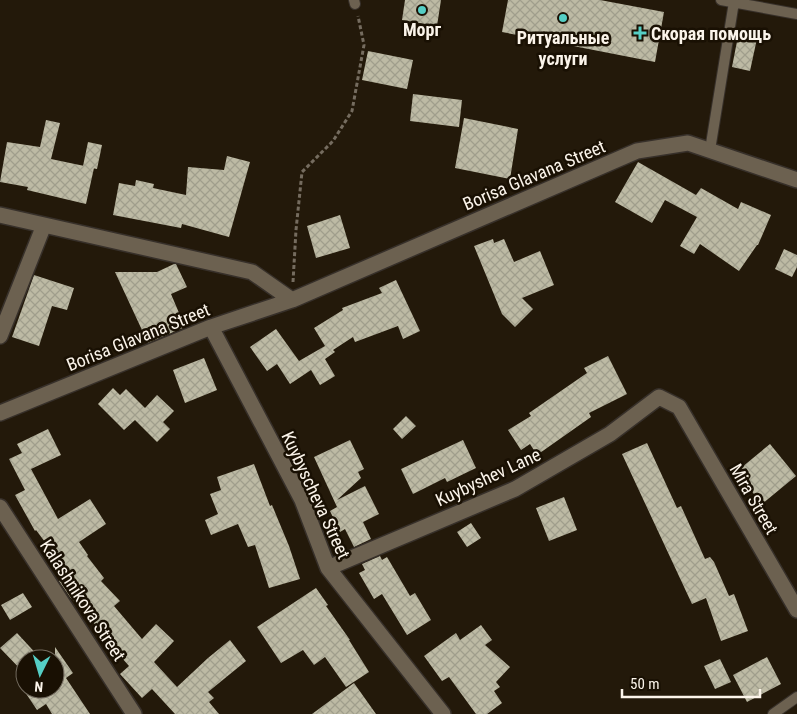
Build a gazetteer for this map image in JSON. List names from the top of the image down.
{
  "streets": {
    "street": [
      "Borisa Glavana Street",
      "Kuybyshev Lane",
      "Kuybyscheva Street",
      "Mira Street",
      "Kalashnikova Street"
    ]
  },
  "crossings": [
    ["Borisa Glavana Street", "Kuybyscheva Street"],
    ["Kuybyshev Lane", "Kuybyscheva Street"],
    ["Kuybyshev Lane", "Mira Street"]
  ],
  "places": {
    "other": ["Морг", "Ритуальные услуги"],
    "health": ["Скорая помощь"]
  },
  "scale_bar": "50 m",
  "north": "bottom"
}
